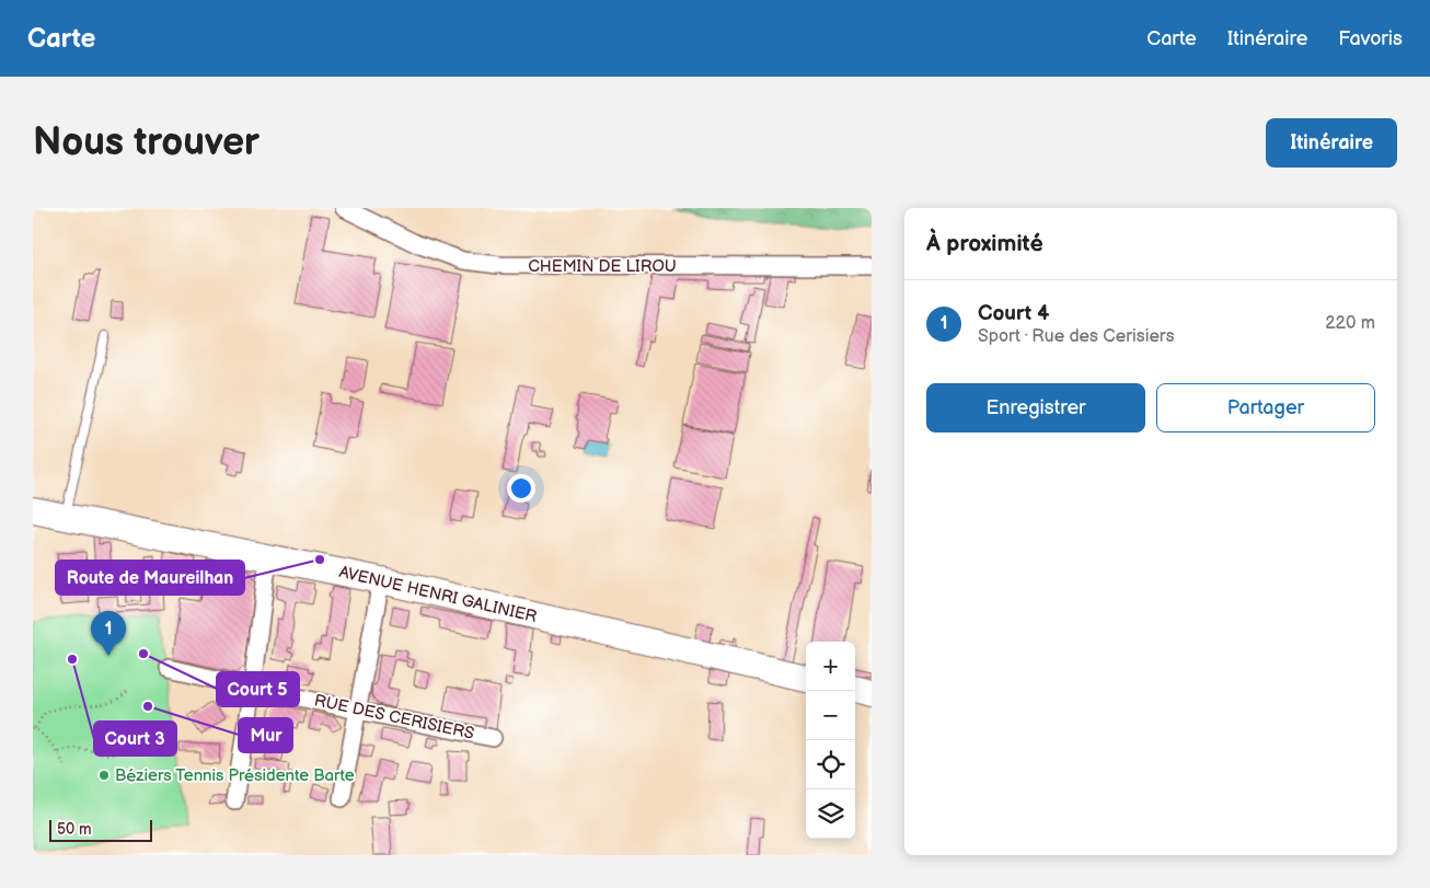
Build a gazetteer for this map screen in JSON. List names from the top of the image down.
{
  "streets": {
    "main road": ["AVENUE HENRI GALINIER"],
    "street": ["CHEMIN DE LIROU", "RUE DES CERISIERS"]
  },
  "places": [
    "Route de Maureilhan",
    "Court 5",
    "Court 3",
    "Mur",
    "Béziers Tennis Présidente Barte"
  ],
  "scale_bar": "50 m",
  "page": {
    "header": "Carte",
    "nav": ["Carte", "Itinéraire", "Favoris"],
    "buttons": [
      "Itinéraire",
      ["Enregistrer", "Partager"]
    ],
    "title": "Nous trouver",
    "heading": "À proximité",
    "list": [
      {
        "mark": "1",
        "name": "Court 4",
        "note": "Sport · Rue des Cerisiers",
        "value": "220 m"
      }
    ],
    "pins": "1",
    "map_buttons": ["+", "−"],
    "scale": "50 m"
  }
}
